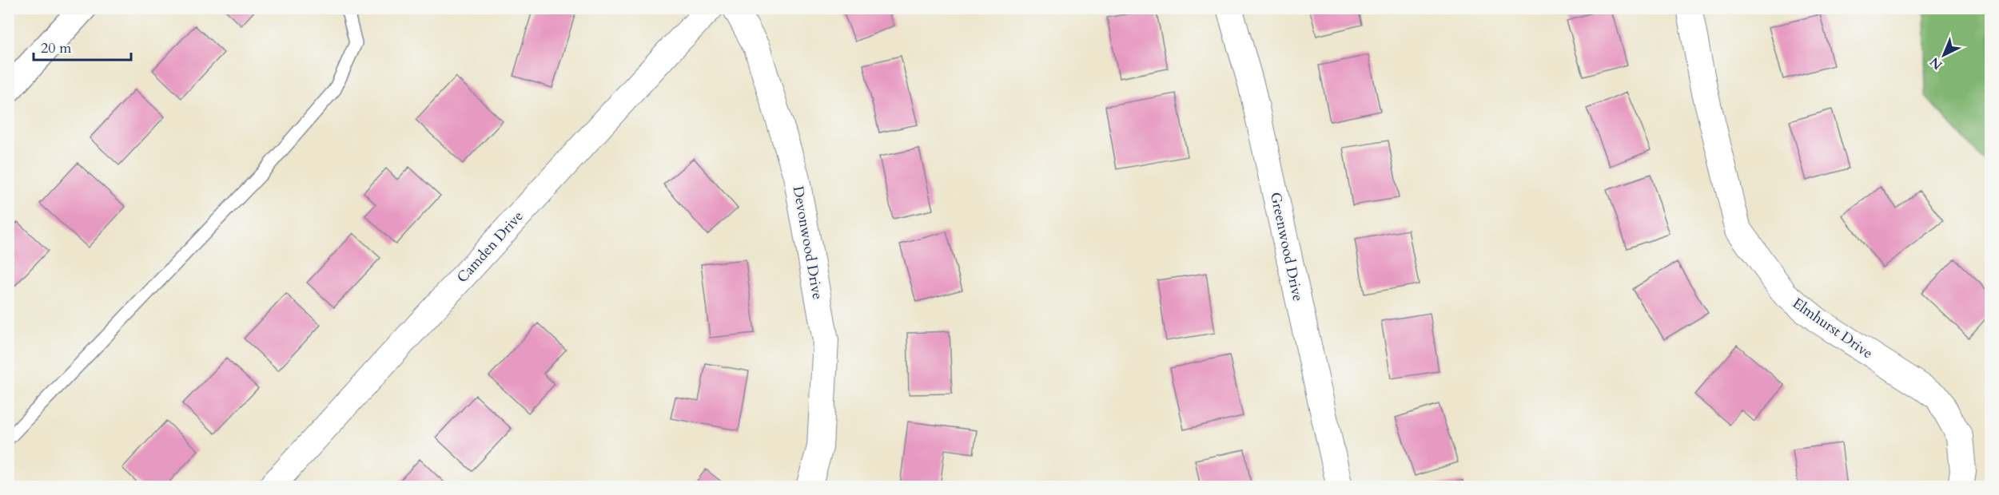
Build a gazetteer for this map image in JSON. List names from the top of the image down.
{
  "streets": {
    "street": [
      "Devonwood Drive",
      "Camden Drive",
      "Greenwood Drive",
      "Elmhurst Drive"
    ]
  },
  "scale_bar": "20 m",
  "north": "bottom left"
}
